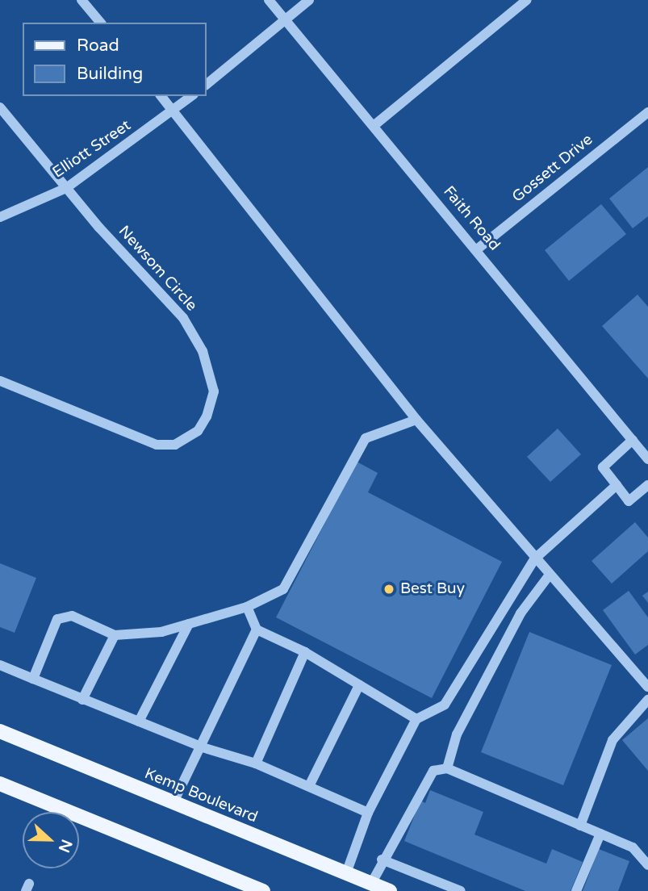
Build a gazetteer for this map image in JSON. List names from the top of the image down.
{
  "streets": {
    "main road": ["Kemp Boulevard"],
    "street": [
      "Elliott Street",
      "Gossett Drive",
      "Faith Road",
      "Newsom Circle"
    ]
  },
  "crossings": [
    ["Elliott Street", "Newsom Circle"],
    ["Gossett Drive", "Faith Road"]
  ],
  "places": ["Best Buy"],
  "legend": ["Road", "Building"],
  "north": "right"
}
